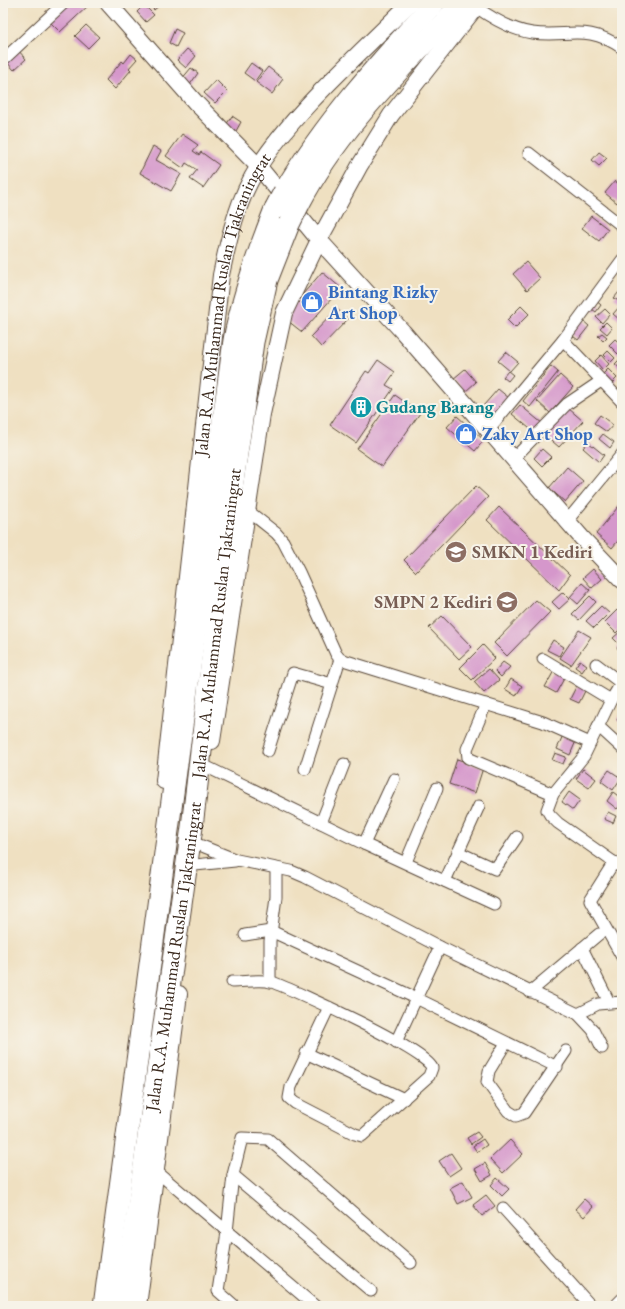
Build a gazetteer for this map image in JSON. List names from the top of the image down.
{
  "streets": {
    "highway": ["Jalan R.A. Muhammad Ruslan Tjakraningrat"]
  },
  "places": {
    "shop": ["Bintang Rizky Art Shop", "Zaky Art Shop"],
    "building": ["Gudang Barang"],
    "school or university": ["SMKN 1 Kediri", "SMPN 2 Kediri"]
  }
}
